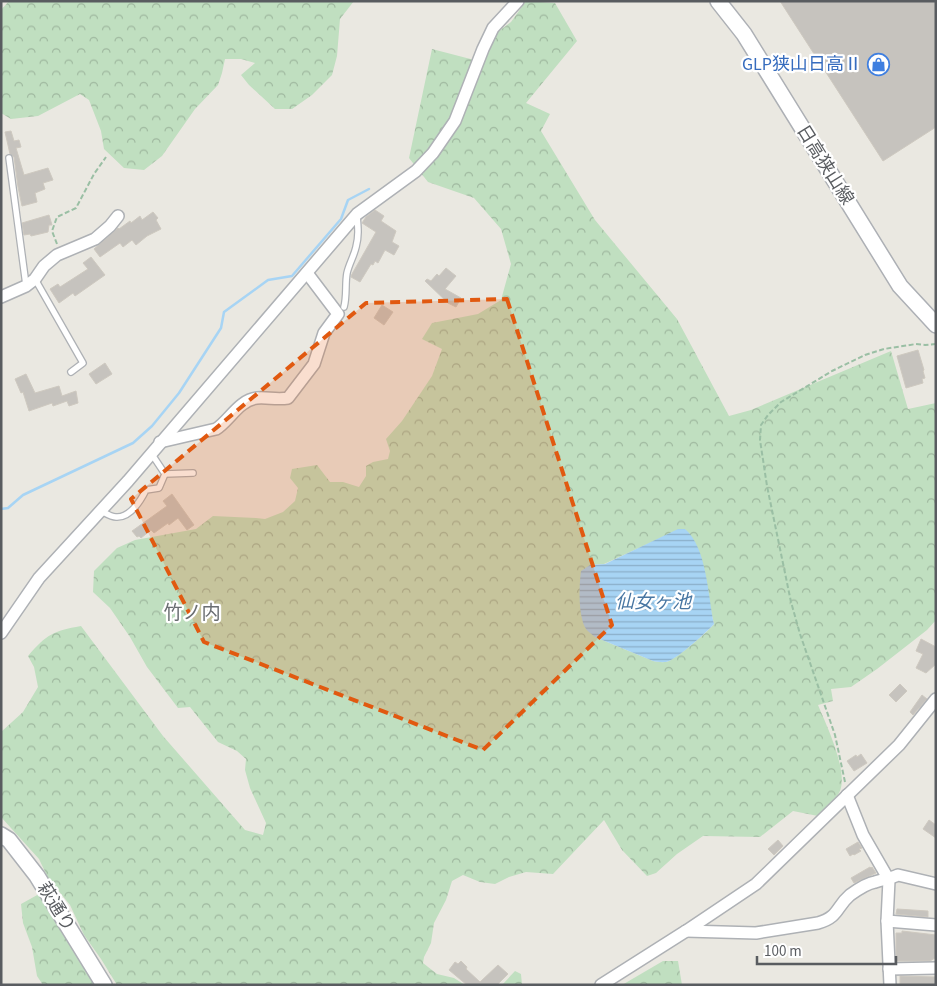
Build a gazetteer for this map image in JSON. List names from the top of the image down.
{
  "streets": {
    "main road": ["日高狭山線", "萩通り"]
  },
  "districts": ["竹ノ内"],
  "water": ["仙女ヶ池"],
  "places": {
    "shop": ["GLP狭山日高Ⅱ"]
  },
  "scale_bar": "100 m"
}
